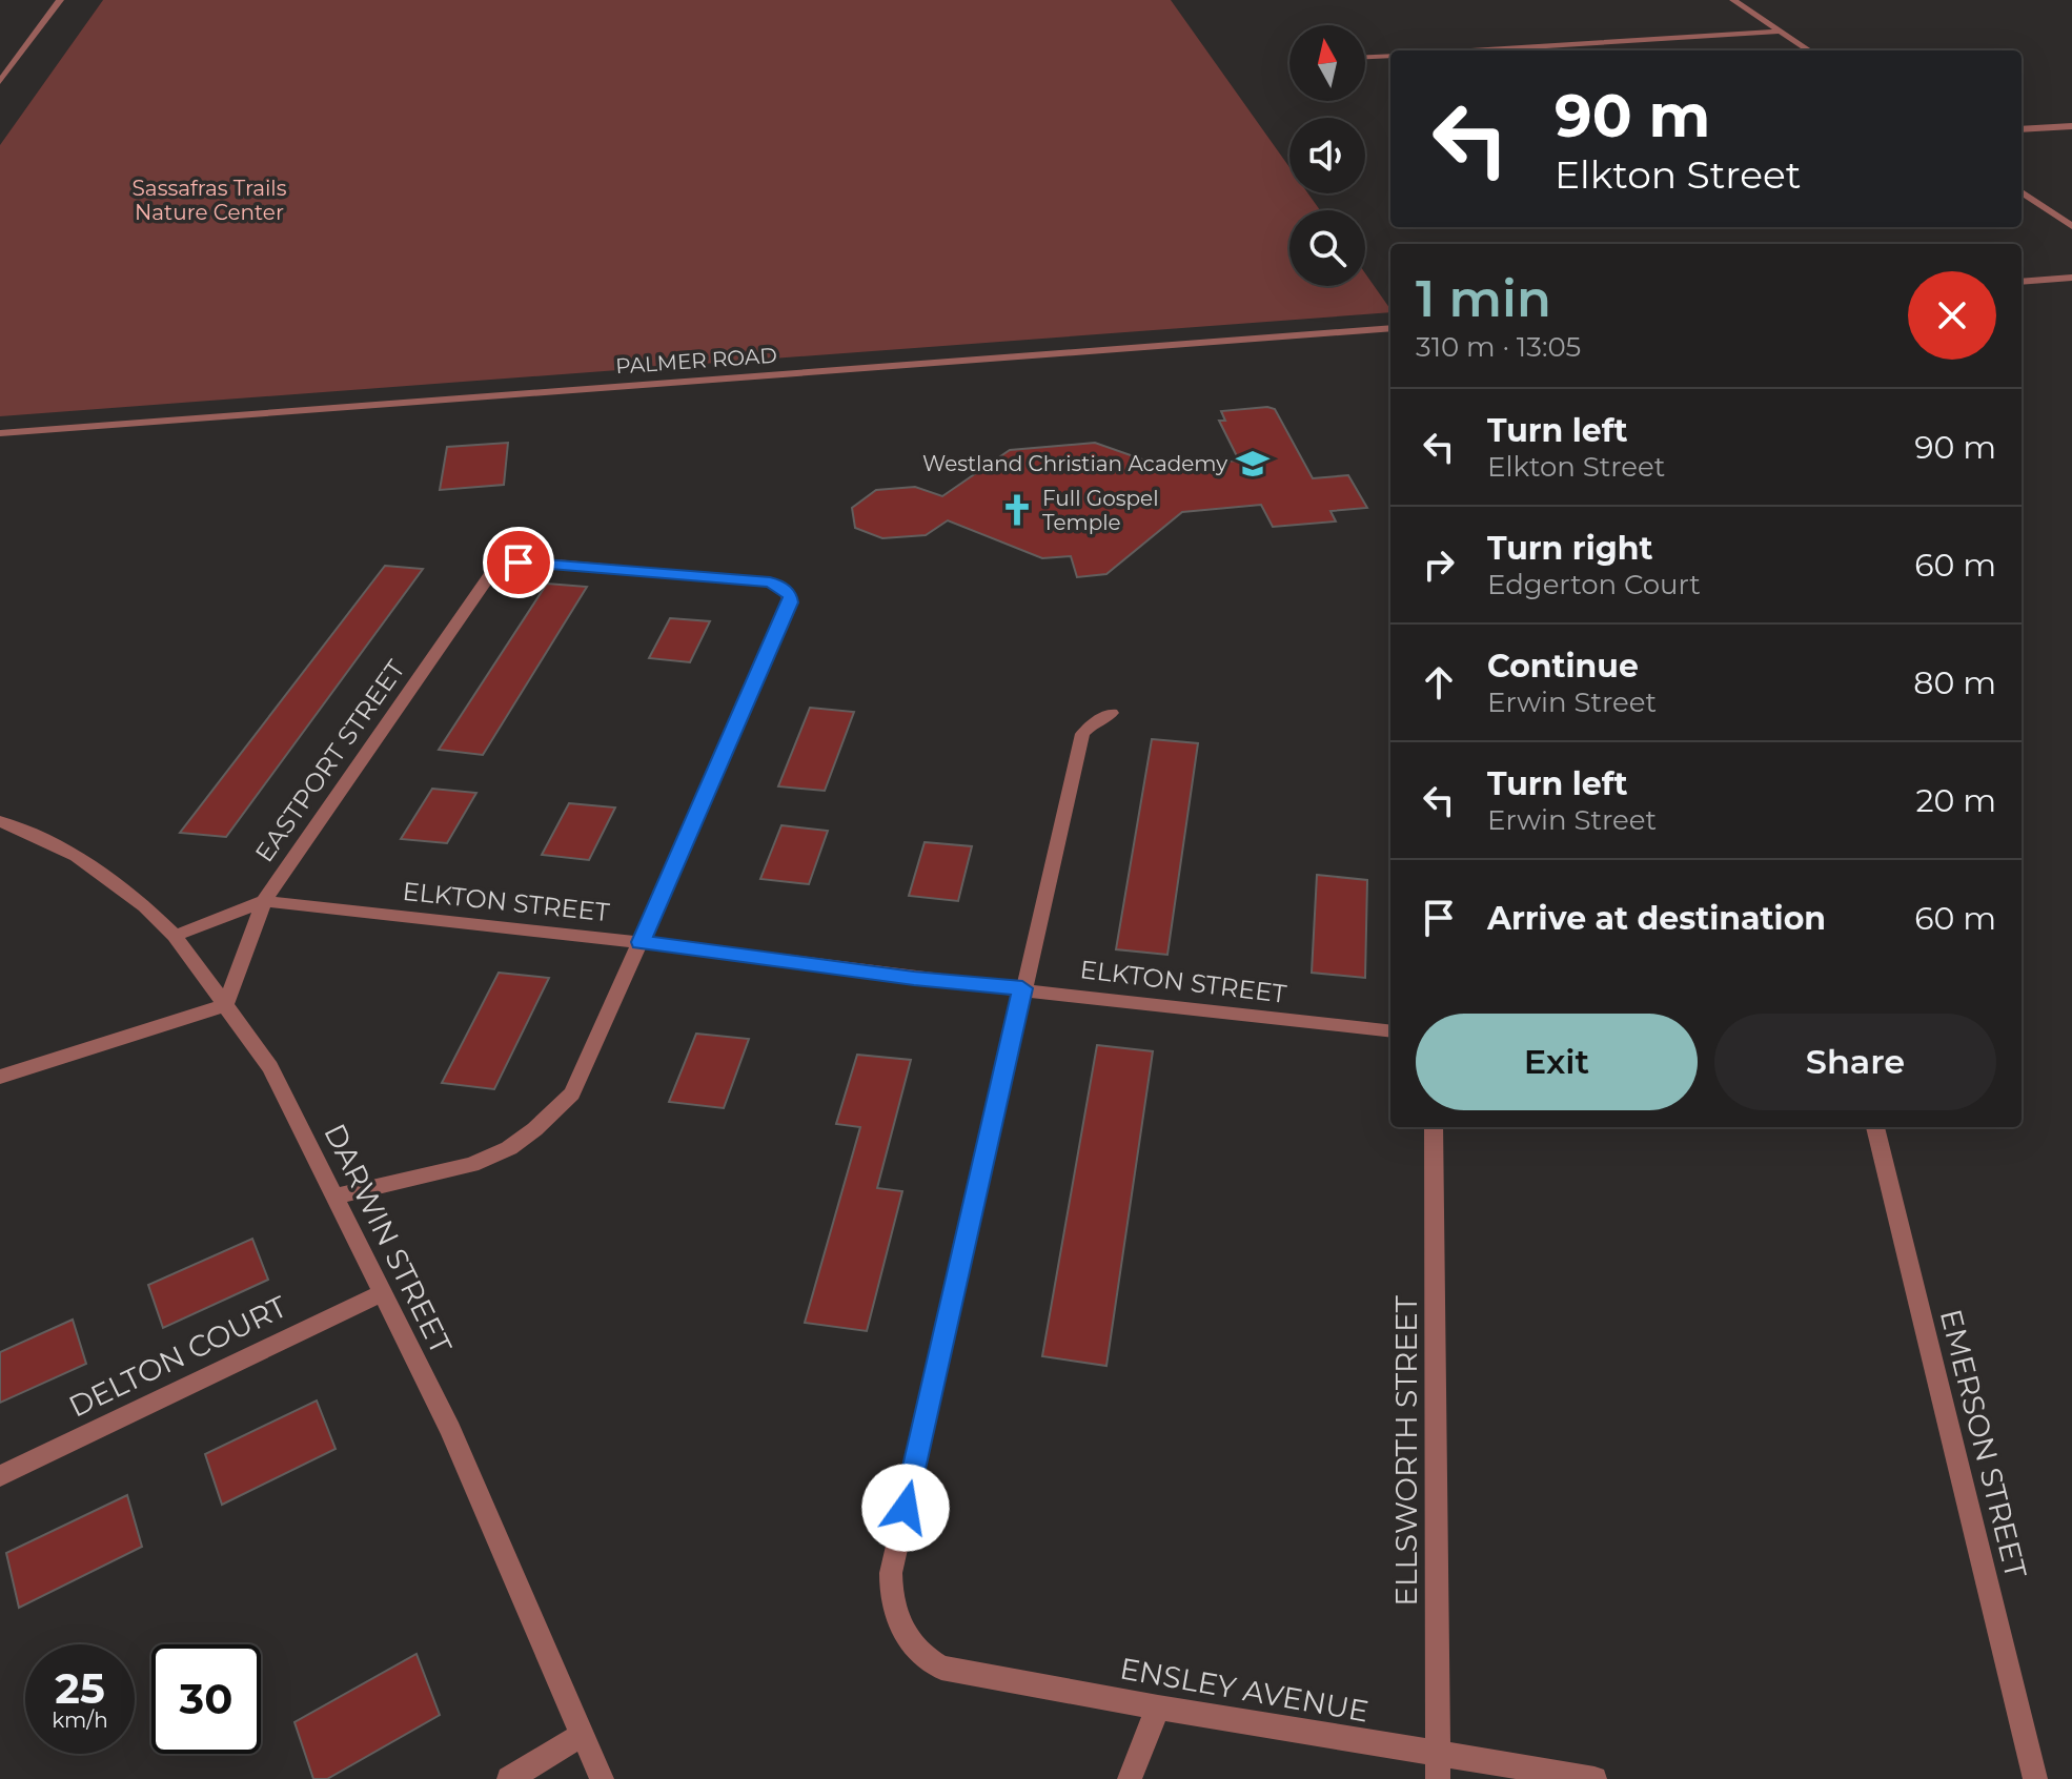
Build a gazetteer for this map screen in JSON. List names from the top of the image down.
{
  "streets": {
    "street": [
      "PALMER ROAD",
      "EASTPORT STREET",
      "ELKTON STREET",
      "DARWIN STREET",
      "DELTON COURT",
      "EMERSON STREET",
      "ELLSWORTH STREET",
      "ENSLEY AVENUE"
    ]
  },
  "crossings": [
    ["EASTPORT STREET", "ELKTON STREET"],
    ["EASTPORT STREET", "DARWIN STREET"],
    ["ELKTON STREET", "ENSLEY AVENUE"],
    ["DARWIN STREET", "DELTON COURT"],
    ["ELLSWORTH STREET", "ENSLEY AVENUE"]
  ],
  "parks": ["Sassafras Trails Nature Center"],
  "places": {
    "school or university": ["Westland Christian Academy"],
    "church": ["Full Gospel Temple"]
  },
  "north": "top",
  "page": {
    "turn": ["90 m", "Elkton Street"],
    "heading": ["1 min", "310 m · 13:05"],
    "list": [
      {
        "name": "Turn left",
        "note": "Elkton Street",
        "value": "90 m"
      },
      {
        "name": "Turn right",
        "note": "Edgerton Court",
        "value": "60 m"
      },
      {
        "name": "Continue",
        "note": "Erwin Street",
        "value": "80 m"
      },
      {
        "name": "Turn left",
        "note": "Erwin Street",
        "value": "20 m"
      },
      {
        "name": "Arrive at destination",
        "value": "60 m"
      }
    ],
    "buttons": ["Exit", "Share"],
    "speed": "25 km/h",
    "limit": "30"
  }
}
